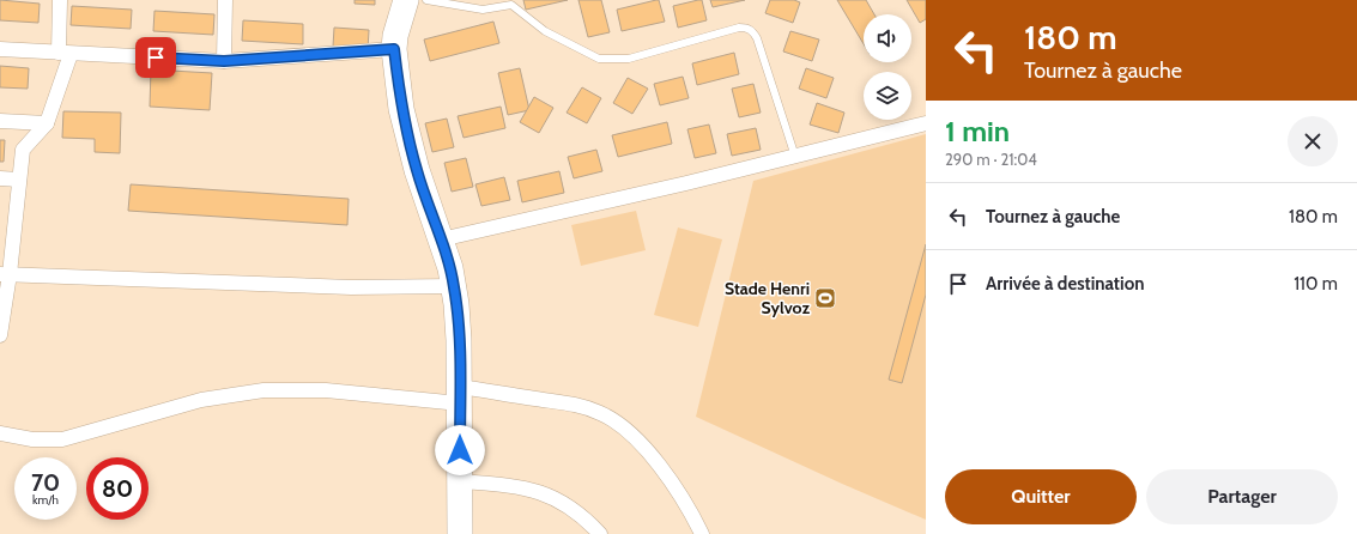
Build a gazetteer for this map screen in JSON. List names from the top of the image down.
{
  "places": {
    "sports": ["Stade Henri Sylvoz"]
  },
  "page": {
    "turn": ["180 m", "Tournez à gauche"],
    "heading": ["1 min", "290 m · 21:04"],
    "list": [
      {
        "name": "Tournez à gauche",
        "value": "180 m"
      },
      {
        "name": "Arrivée à destination",
        "value": "110 m"
      }
    ],
    "speed": "70 km/h",
    "limit": "80",
    "buttons": ["Quitter", "Partager"]
  }
}
